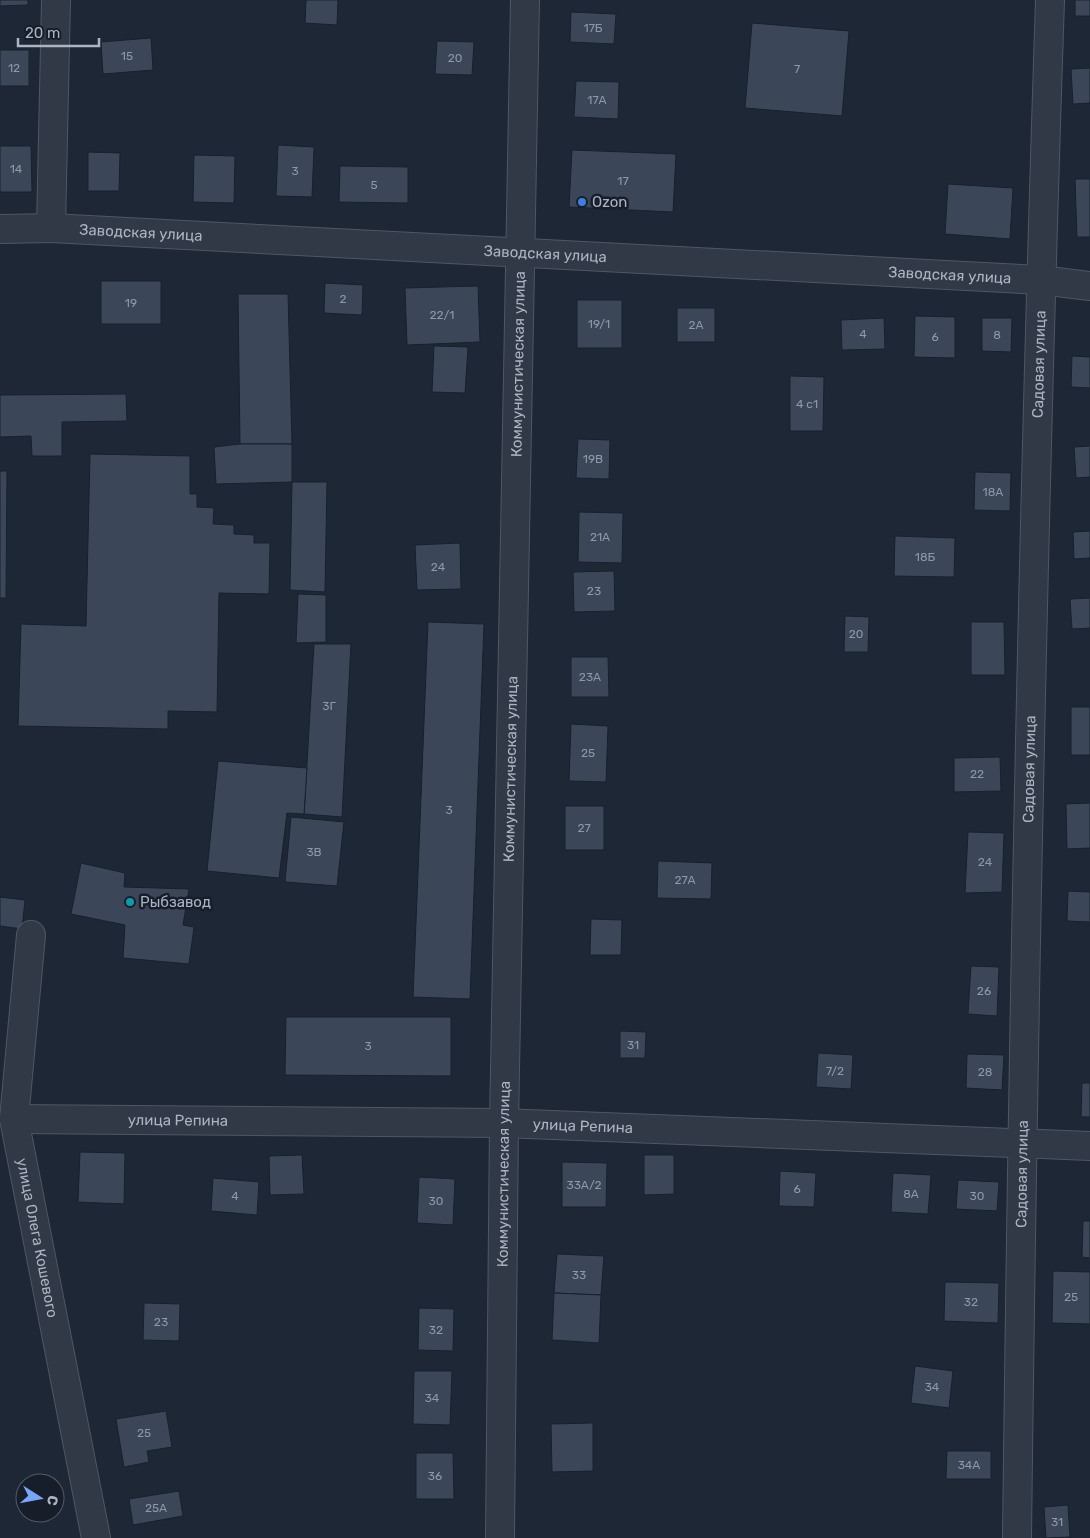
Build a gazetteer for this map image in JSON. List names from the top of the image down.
{
  "streets": {
    "street": [
      "Заводская улица",
      "Коммунистическая улица",
      "Садовая улица",
      "улица Репина",
      "улица Олега Кошевого"
    ]
  },
  "crossings": [
    ["Заводская улица", "Коммунистическая улица"],
    ["Заводская улица", "Садовая улица"],
    ["Коммунистическая улица", "улица Репина"],
    ["Садовая улица", "улица Репина"],
    ["улица Репина", "улица Олега Кошевого"]
  ],
  "places": ["Ozon", "Рыбзавод"],
  "house_numbers": [
    "17Б",
    "15",
    "20",
    "12",
    "7",
    "17А",
    "14",
    "3",
    "17",
    "5",
    "2",
    "19",
    "22/1",
    "19/1",
    "2А",
    "4",
    "8",
    "6",
    "4 с1",
    "19В",
    "18А",
    "21А",
    "18Б",
    "24",
    "23",
    "20",
    "23А",
    "3Г",
    "25",
    "22",
    "3",
    "27",
    "3В",
    "24",
    "27А",
    "26",
    "31",
    "3",
    "7/2",
    "28",
    "33А/2",
    "6",
    "8А",
    "4",
    "30",
    "30",
    "33",
    "25",
    "32",
    "23",
    "32",
    "34",
    "34",
    "25",
    "34А",
    "36",
    "25А",
    "31"
  ],
  "scale_bar": "20 m",
  "north": "right"
}
